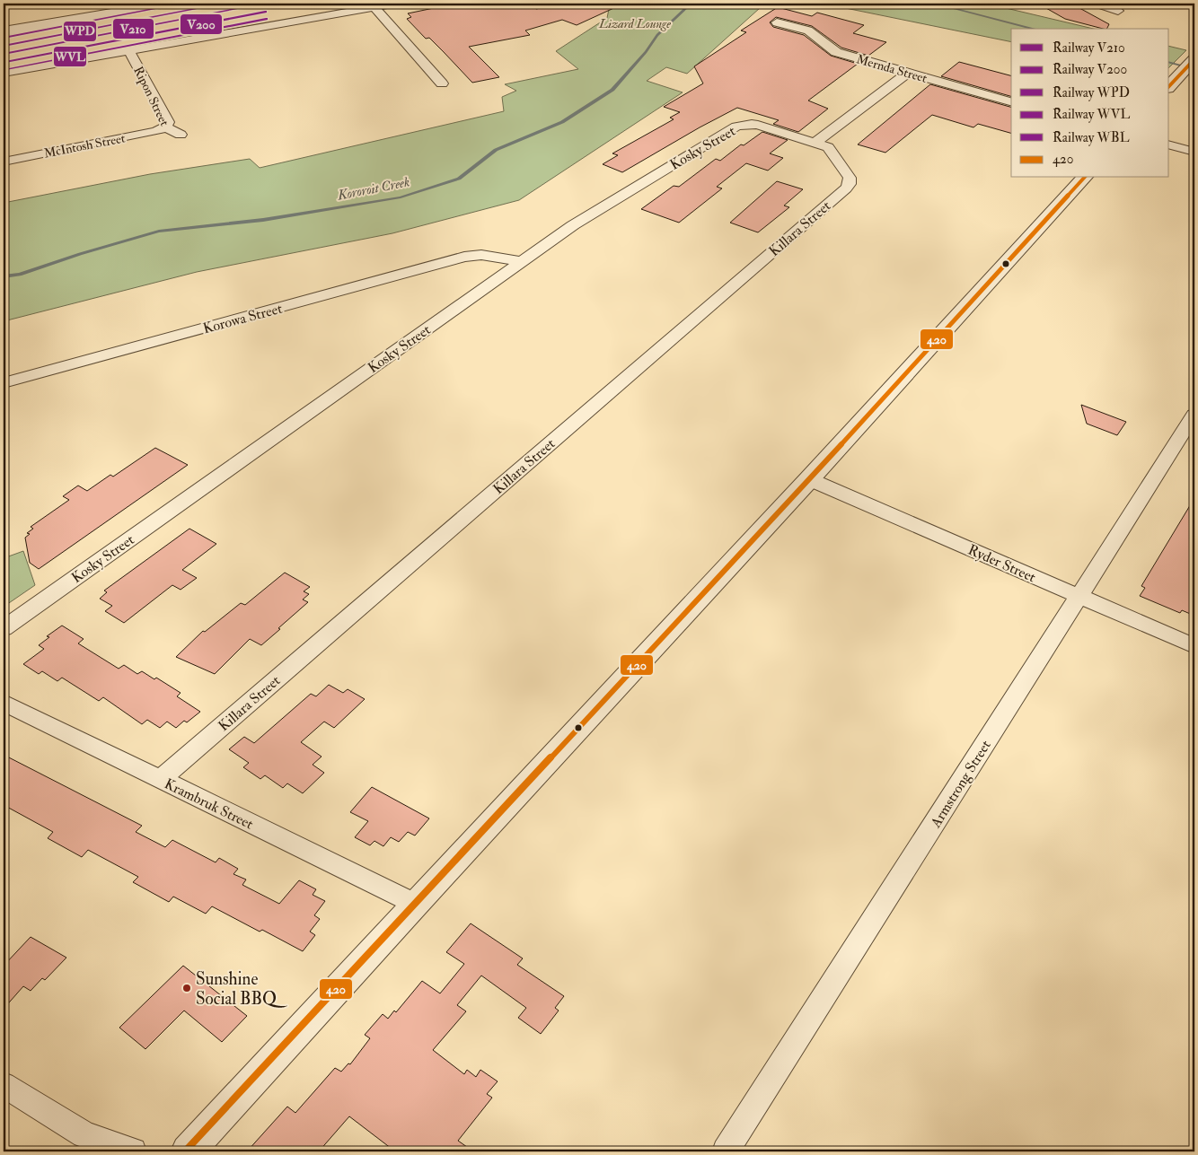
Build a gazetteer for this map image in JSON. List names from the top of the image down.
{
  "streets": {
    "street": [
      "Mernda Street",
      "Ripon Street",
      "McIntosh Street",
      "Kosky Street",
      "Killara Street",
      "Korowa Street",
      "Ryder Street",
      "Armstrong Street",
      "Krambruk Street"
    ]
  },
  "crossings": [
    ["Ripon Street", "McIntosh Street"],
    ["Kosky Street", "Killara Street"],
    ["Kosky Street", "Korowa Street"],
    ["Killara Street", "Krambruk Street"],
    ["Ryder Street", "Armstrong Street"]
  ],
  "water": ["Kororoit Creek"],
  "parks": ["Lizard Lounge"],
  "places": ["Sunshine Social BBQ"],
  "lines": [
    "rail line V210",
    "rail line WPD",
    "rail line WBL",
    "rail line V200",
    "rail line WVL",
    "transit line 420"
  ],
  "legend": [
    "Railway V210",
    "Railway V200",
    "Railway WPD",
    "Railway WVL",
    "Railway WBL",
    "420"
  ]
}
